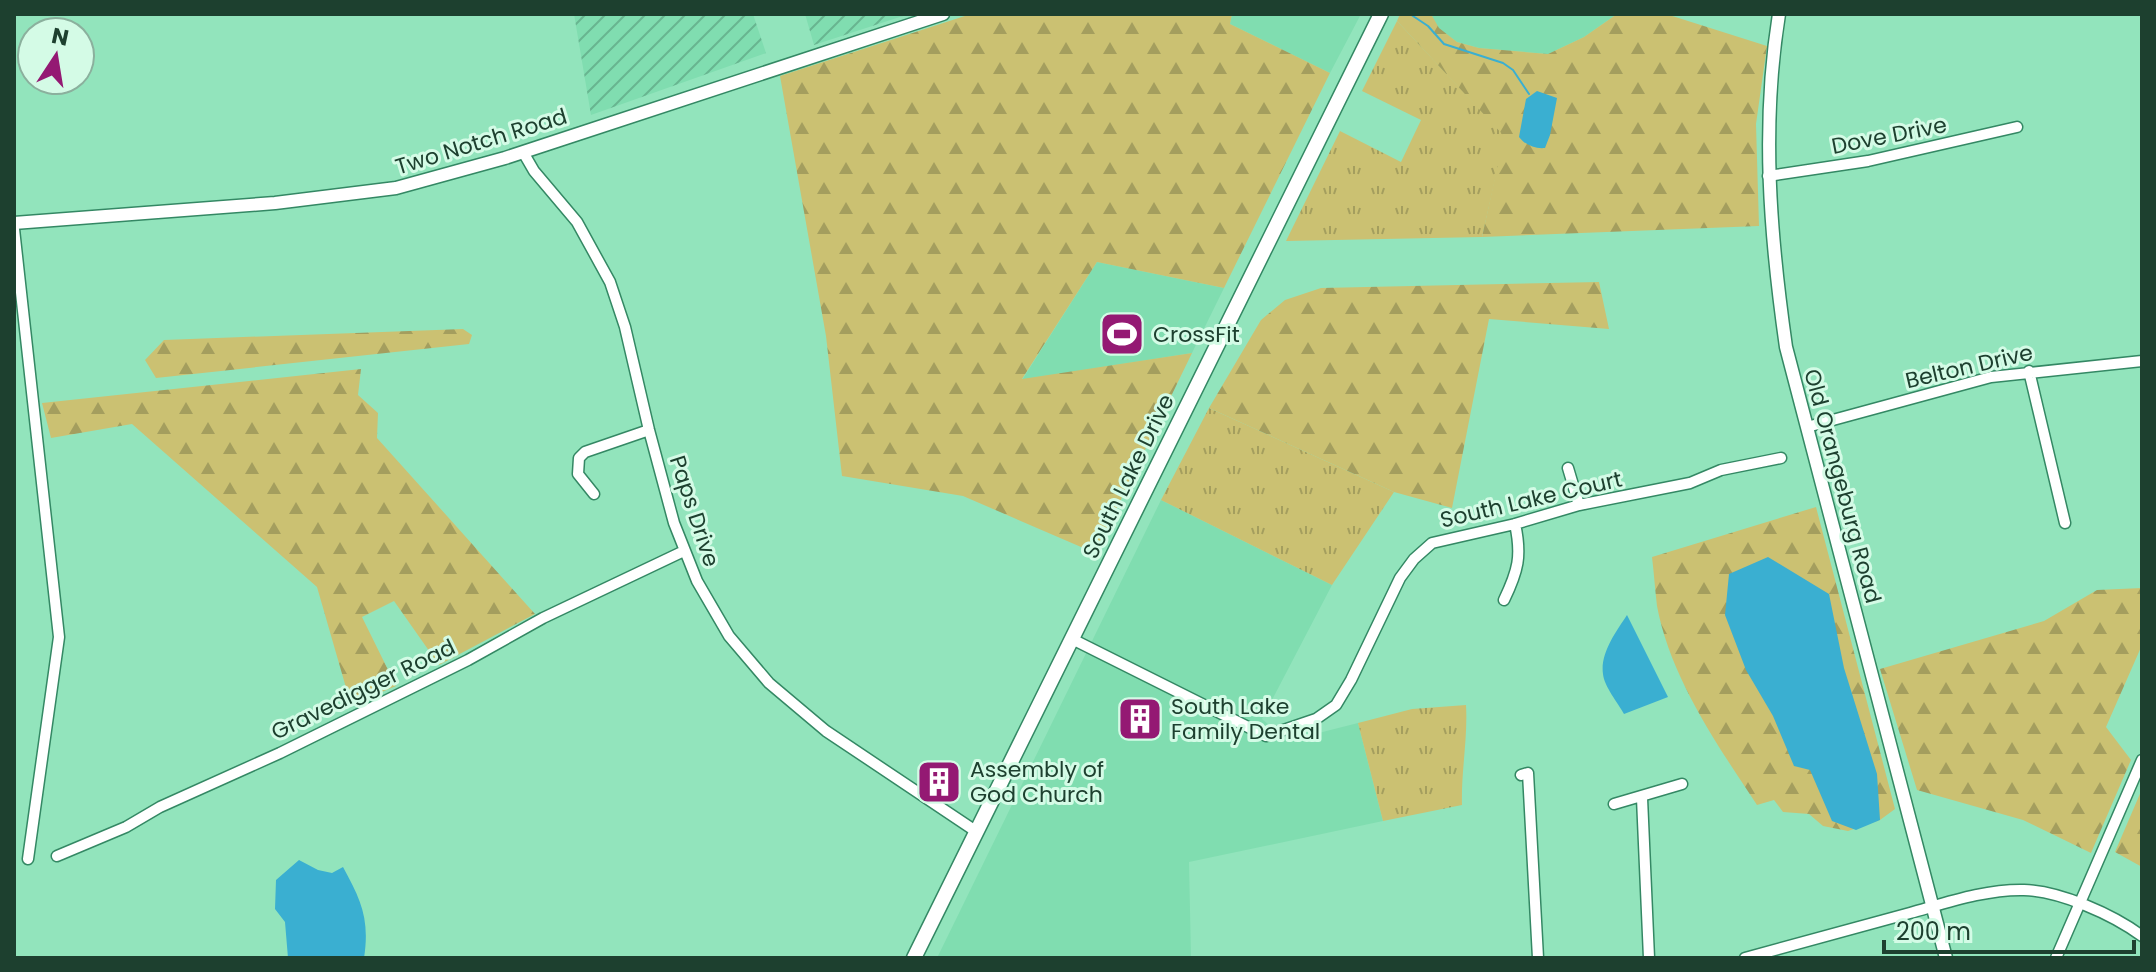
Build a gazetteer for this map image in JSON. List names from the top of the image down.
{
  "streets": {
    "main road": ["South Lake Drive"],
    "street": [
      "Dove Drive",
      "Two Notch Road",
      "Belton Drive",
      "Old Orangeburg Road",
      "South Lake Court",
      "Paps Drive",
      "Gravedigger Road"
    ]
  },
  "crossings": [
    ["Dove Drive", "Old Orangeburg Road"],
    ["Two Notch Road", "Paps Drive"],
    ["Belton Drive", "Old Orangeburg Road"],
    ["South Lake Drive", "South Lake Court"],
    ["South Lake Drive", "Paps Drive"],
    ["Paps Drive", "Gravedigger Road"]
  ],
  "places": {
    "sports": ["CrossFit"],
    "building": ["South Lake Family Dental", "Assembly of God Church"]
  },
  "scale_bar": "200 m",
  "north": "top"
}
